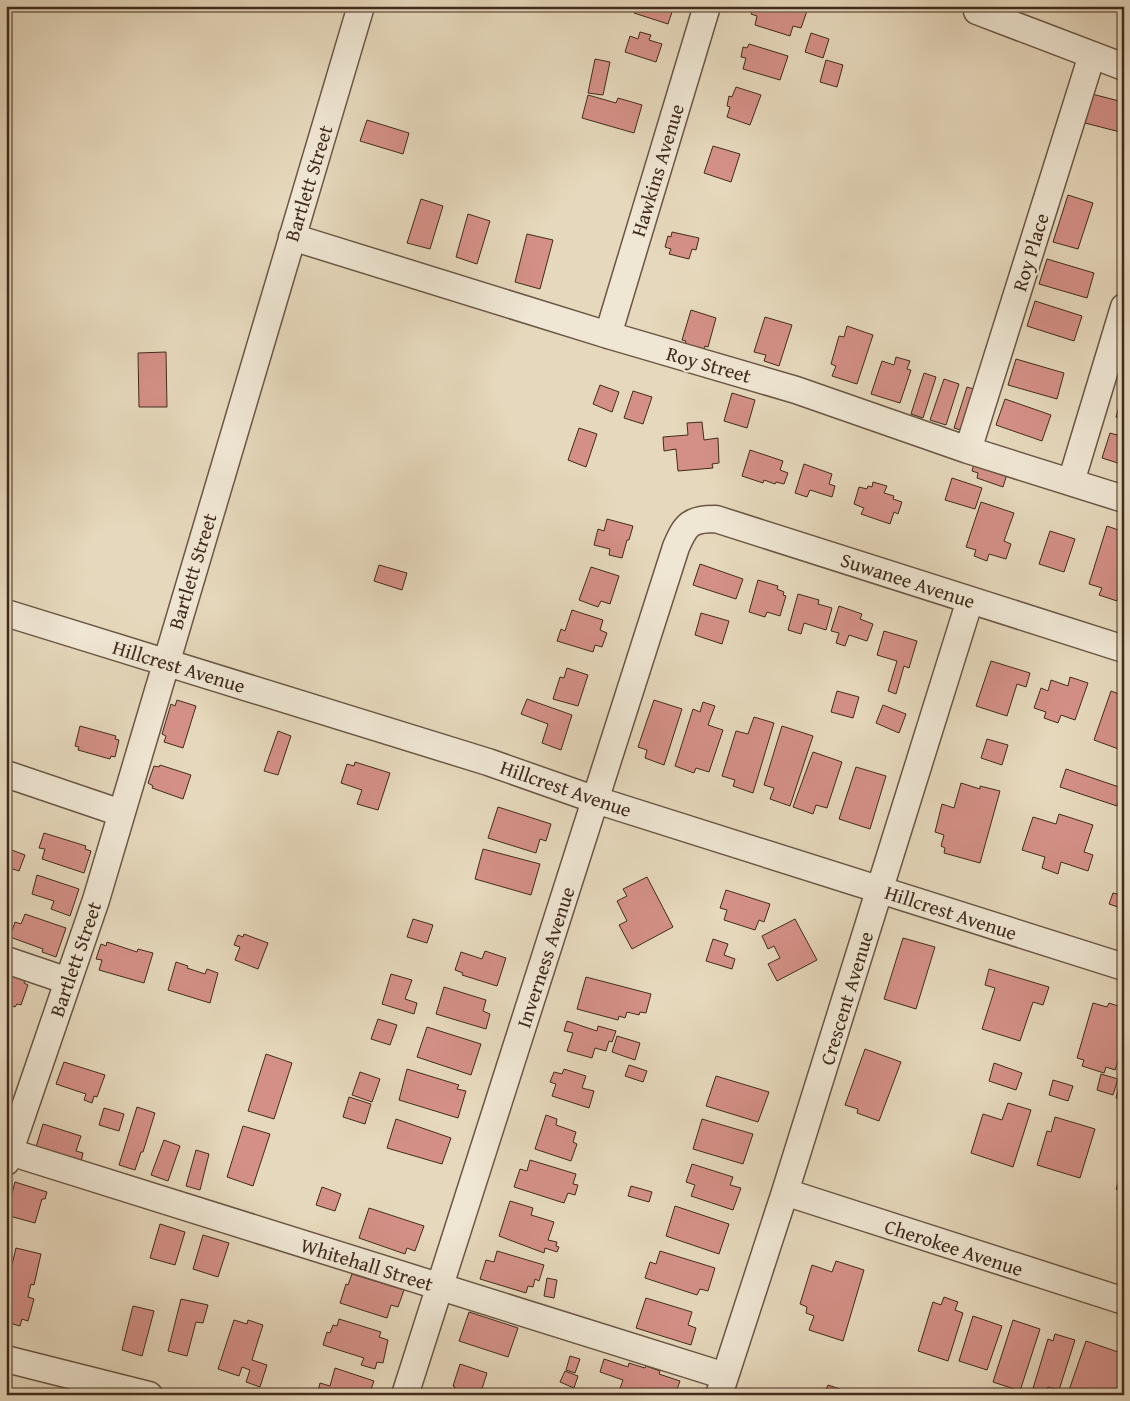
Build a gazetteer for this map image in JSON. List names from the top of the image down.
{
  "streets": {
    "street": [
      "Hawkins Avenue",
      "Bartlett Street",
      "Roy Place",
      "Roy Street",
      "Suwanee Avenue",
      "Hillcrest Avenue",
      "Inverness Avenue",
      "Crescent Avenue",
      "Cherokee Avenue",
      "Whitehall Street"
    ]
  },
  "crossings": [
    ["Hawkins Avenue", "Roy Street"],
    ["Bartlett Street", "Roy Street"],
    ["Bartlett Street", "Hillcrest Avenue"],
    ["Bartlett Street", "Whitehall Street"],
    ["Roy Place", "Roy Street"],
    ["Suwanee Avenue", "Inverness Avenue"],
    ["Suwanee Avenue", "Crescent Avenue"],
    ["Hillcrest Avenue", "Inverness Avenue"],
    ["Hillcrest Avenue", "Crescent Avenue"],
    ["Inverness Avenue", "Whitehall Street"],
    ["Crescent Avenue", "Cherokee Avenue"],
    ["Crescent Avenue", "Whitehall Street"]
  ]
}
